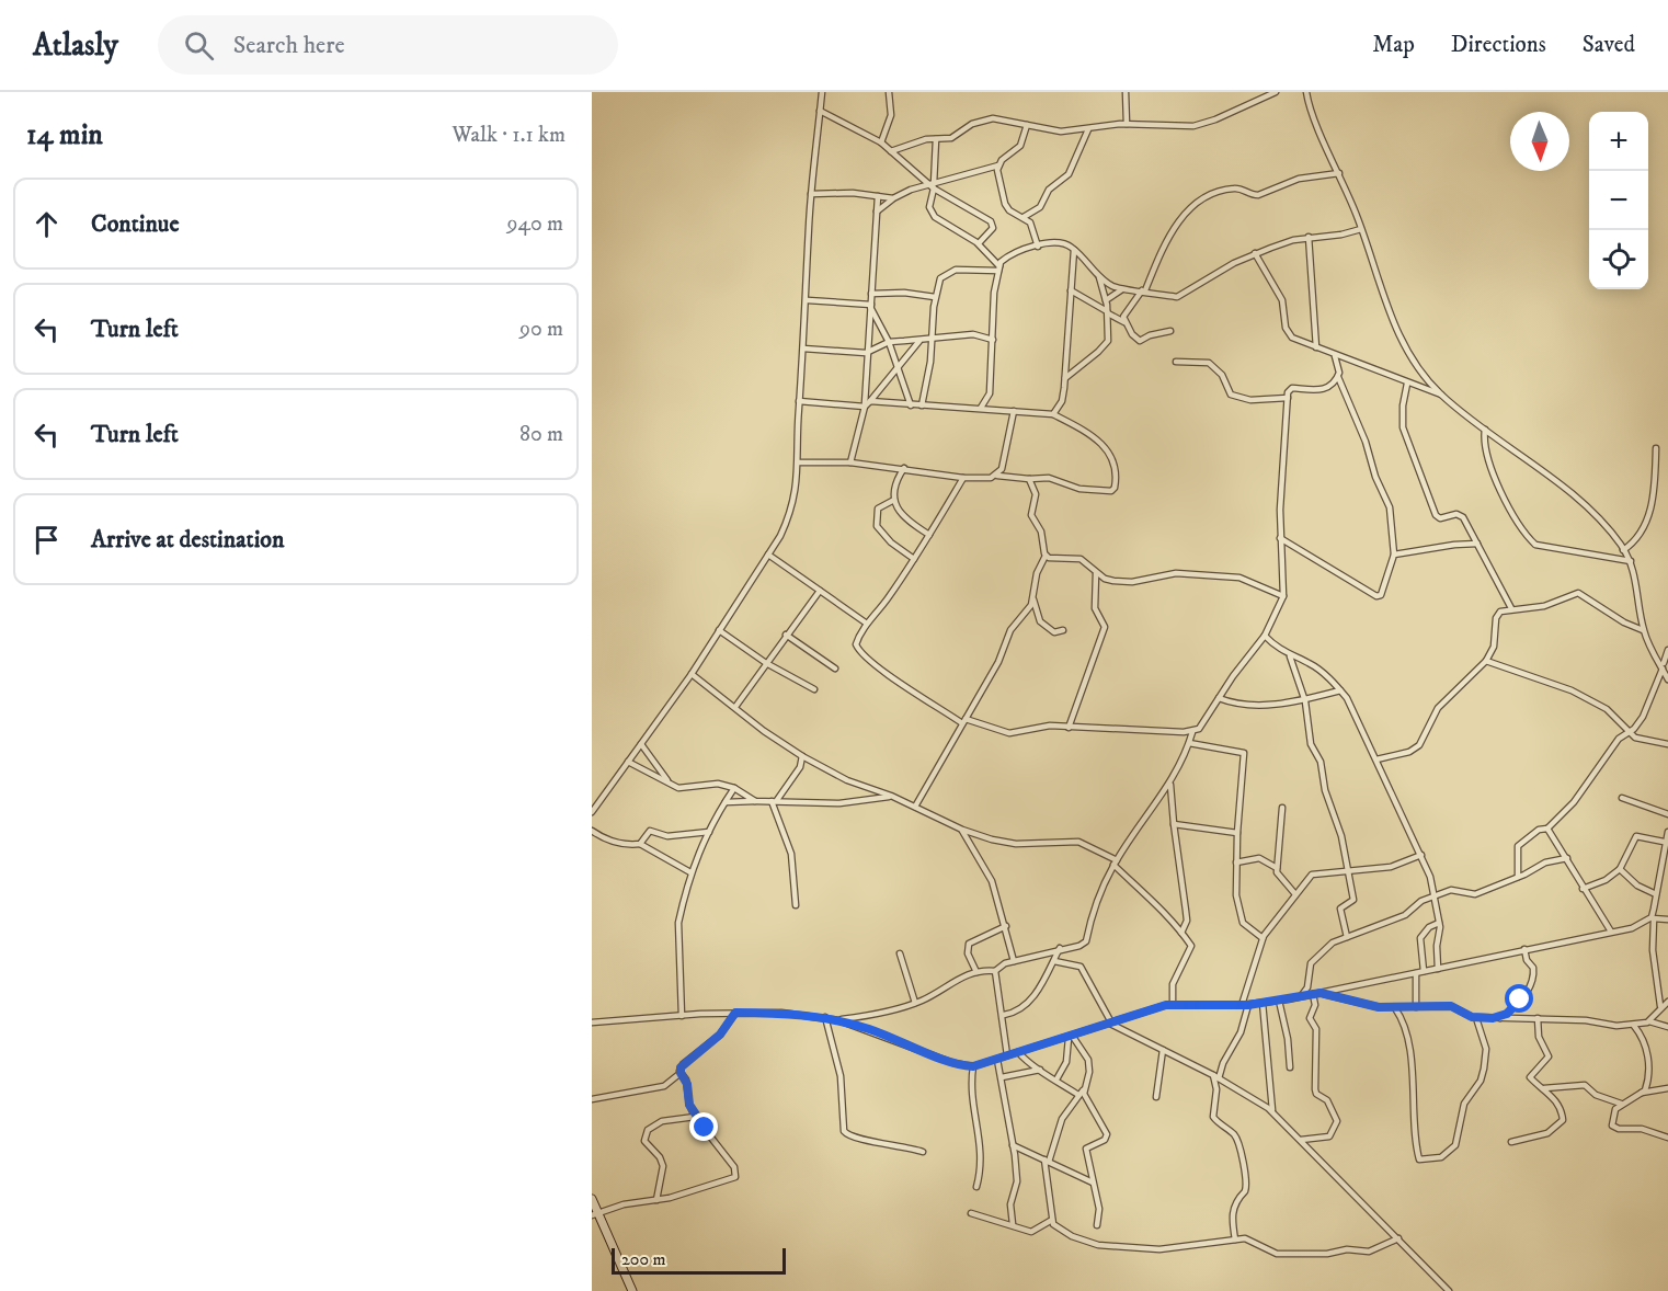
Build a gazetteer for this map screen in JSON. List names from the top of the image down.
{
  "scale_bar": "200 m",
  "north": "bottom",
  "page": {
    "header": "Atlasly",
    "search": "Search here",
    "nav": ["Map", "Directions", "Saved"],
    "heading": ["14 min", "Walk · 1.1 km"],
    "map_buttons": ["+", "−"],
    "list": [
      ["Continue", "940 m"],
      ["Turn left", "90 m"],
      ["Turn left", "80 m"],
      "Arrive at destination"
    ],
    "scale": "200 m"
  }
}
